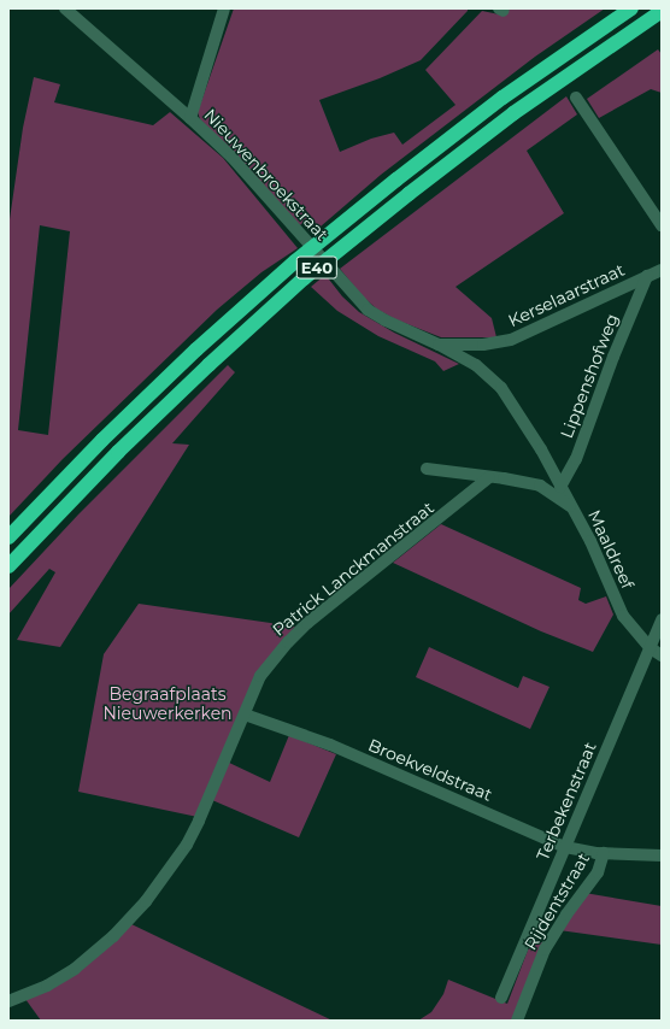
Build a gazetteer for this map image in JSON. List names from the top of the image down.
{
  "streets": {
    "highway": ["E40"],
    "street": [
      "Nieuwenbroekstraat",
      "Kerselaarstraat",
      "Lippenshofweg",
      "Maaldreef",
      "Patrick Lanckmanstraat",
      "Broekveldstraat",
      "Terbekenstraat",
      "Rijdentstraat"
    ]
  },
  "crossings": [
    ["Nieuwenbroekstraat", "Kerselaarstraat"],
    ["Nieuwenbroekstraat", "Lippenshofweg"],
    ["Nieuwenbroekstraat", "Maaldreef"],
    ["Kerselaarstraat", "Lippenshofweg"],
    ["Maaldreef", "Patrick Lanckmanstraat"],
    ["Maaldreef", "Terbekenstraat"],
    ["Patrick Lanckmanstraat", "Broekveldstraat"],
    ["Broekveldstraat", "Terbekenstraat"],
    ["Broekveldstraat", "Rijdentstraat"]
  ],
  "parks": ["Begraafplaats Nieuwerkerken"]
}
